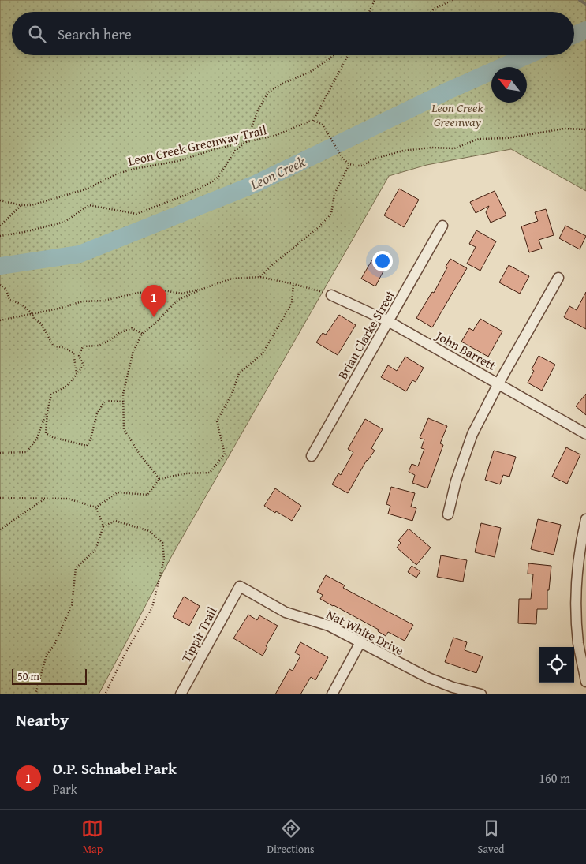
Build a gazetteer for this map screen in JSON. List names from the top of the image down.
{
  "streets": {
    "street": [
      "Brian Clarke Street",
      "John Barrett",
      "Nat White Drive",
      "Tippit Trail"
    ],
    "path": ["Leon Creek Greenway Trail"]
  },
  "crossings": [
    ["Brian Clarke Street", "John Barrett"],
    ["Nat White Drive", "Tippit Trail"]
  ],
  "water": ["Leon Creek"],
  "parks": ["Leon Creek Greenway"],
  "scale_bar": "50 m",
  "north": "top left",
  "page": {
    "search": "Search here",
    "pins": "1",
    "scale": "50 m",
    "heading": "Nearby",
    "list": [
      {
        "mark": "1",
        "name": "O.P. Schnabel Park",
        "note": "Park",
        "value": "160 m"
      }
    ],
    "nav": ["Map", "Directions", "Saved"]
  }
}
